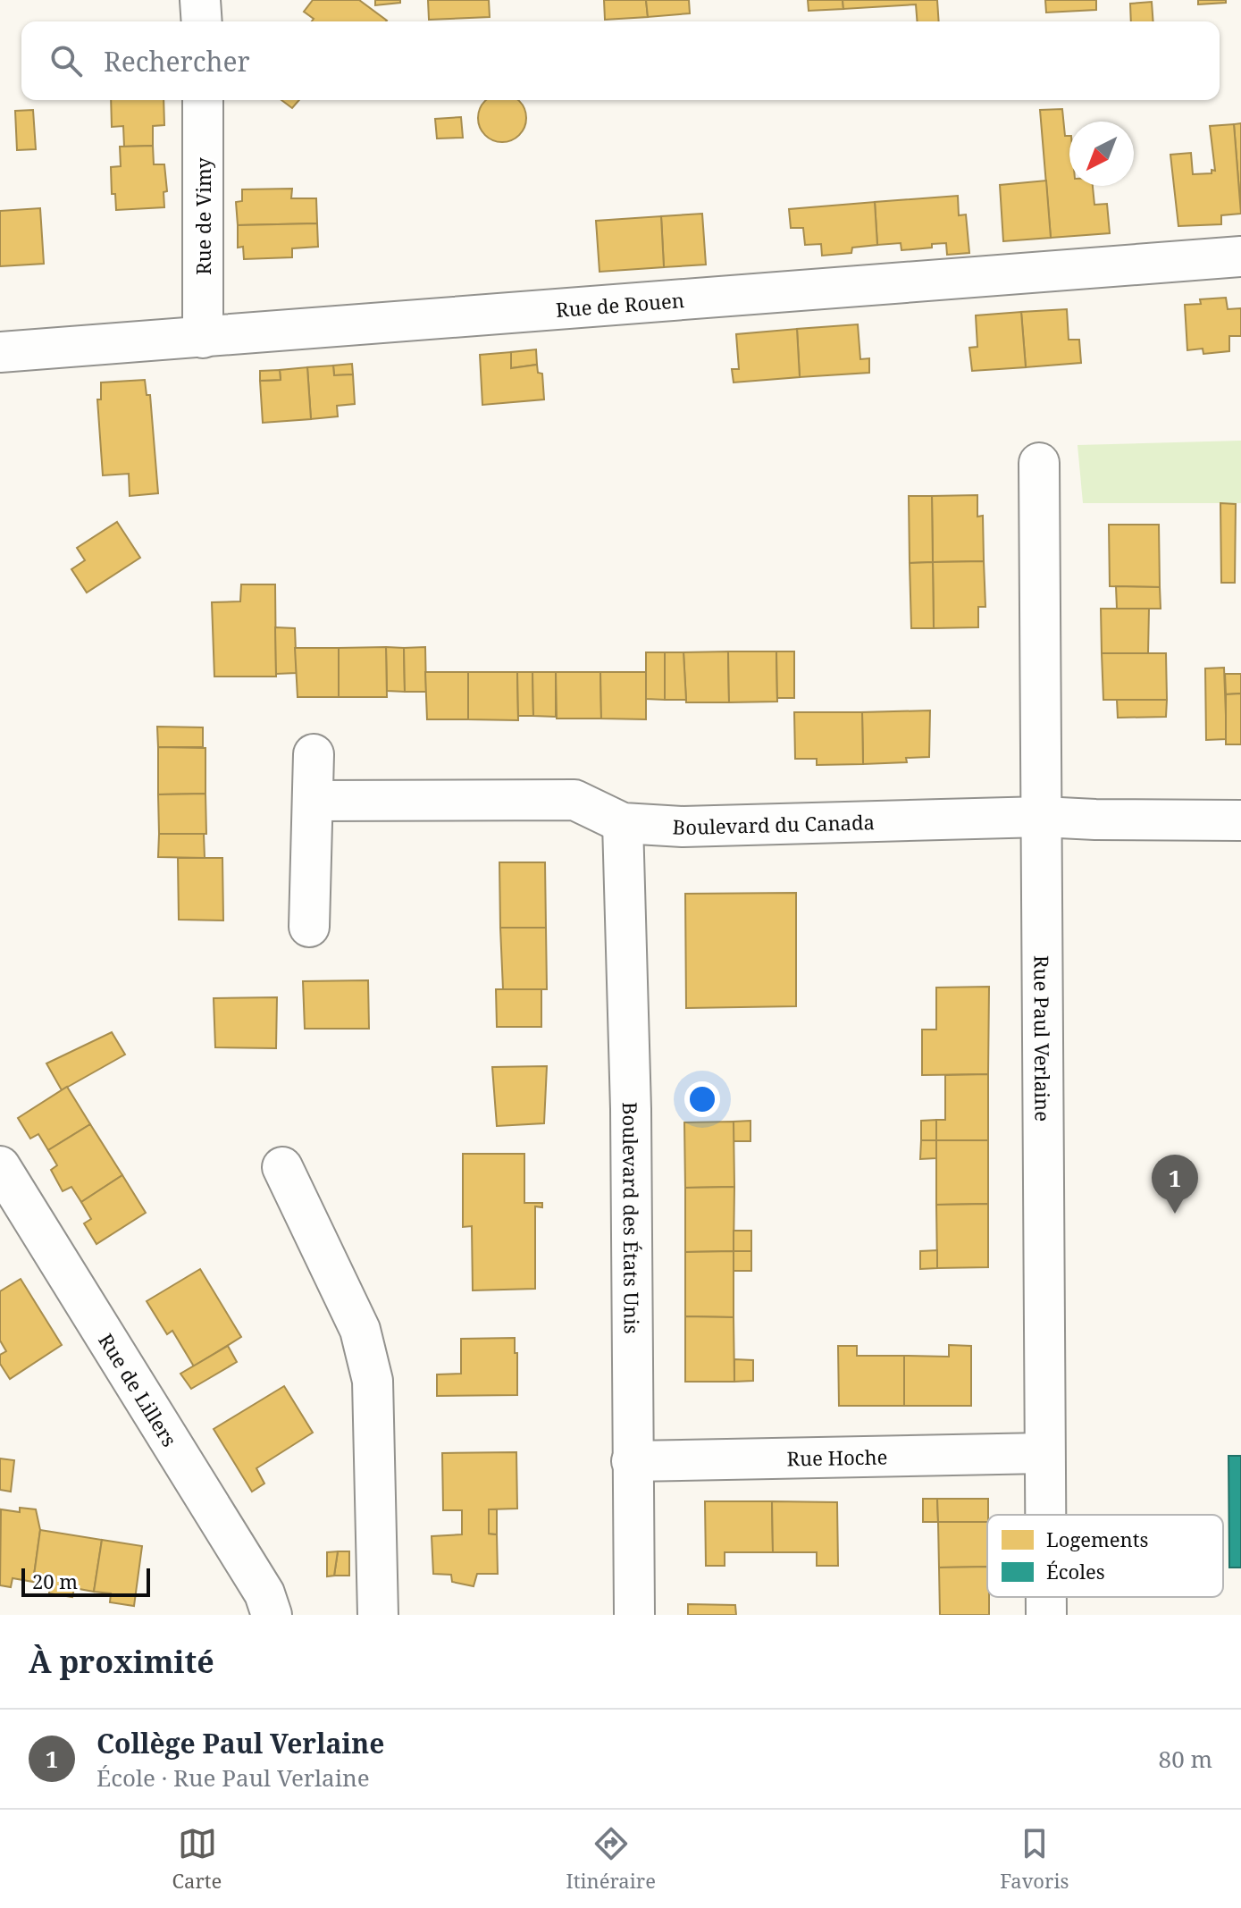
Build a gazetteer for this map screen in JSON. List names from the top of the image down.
{
  "streets": {
    "street": [
      "Rue de Vimy",
      "Rue de Rouen",
      "Boulevard du Canada",
      "Rue Paul Verlaine",
      "Boulevard des États Unis",
      "Rue de Lillers",
      "Rue Hoche"
    ]
  },
  "crossings": [
    ["Rue de Vimy", "Rue de Rouen"],
    ["Boulevard du Canada", "Rue Paul Verlaine"],
    ["Boulevard du Canada", "Boulevard des États Unis"],
    ["Rue Paul Verlaine", "Rue Hoche"],
    ["Boulevard des États Unis", "Rue Hoche"]
  ],
  "legend": ["Logements", "Écoles"],
  "scale_bar": "20 m",
  "north": "bottom left",
  "page": {
    "search": "Rechercher",
    "pins": "1",
    "scale": "20 m",
    "heading": "À proximité",
    "list": [
      {
        "mark": "1",
        "name": "Collège Paul Verlaine",
        "note": "École · Rue Paul Verlaine",
        "value": "80 m"
      }
    ],
    "nav": ["Carte", "Itinéraire", "Favoris"]
  }
}
